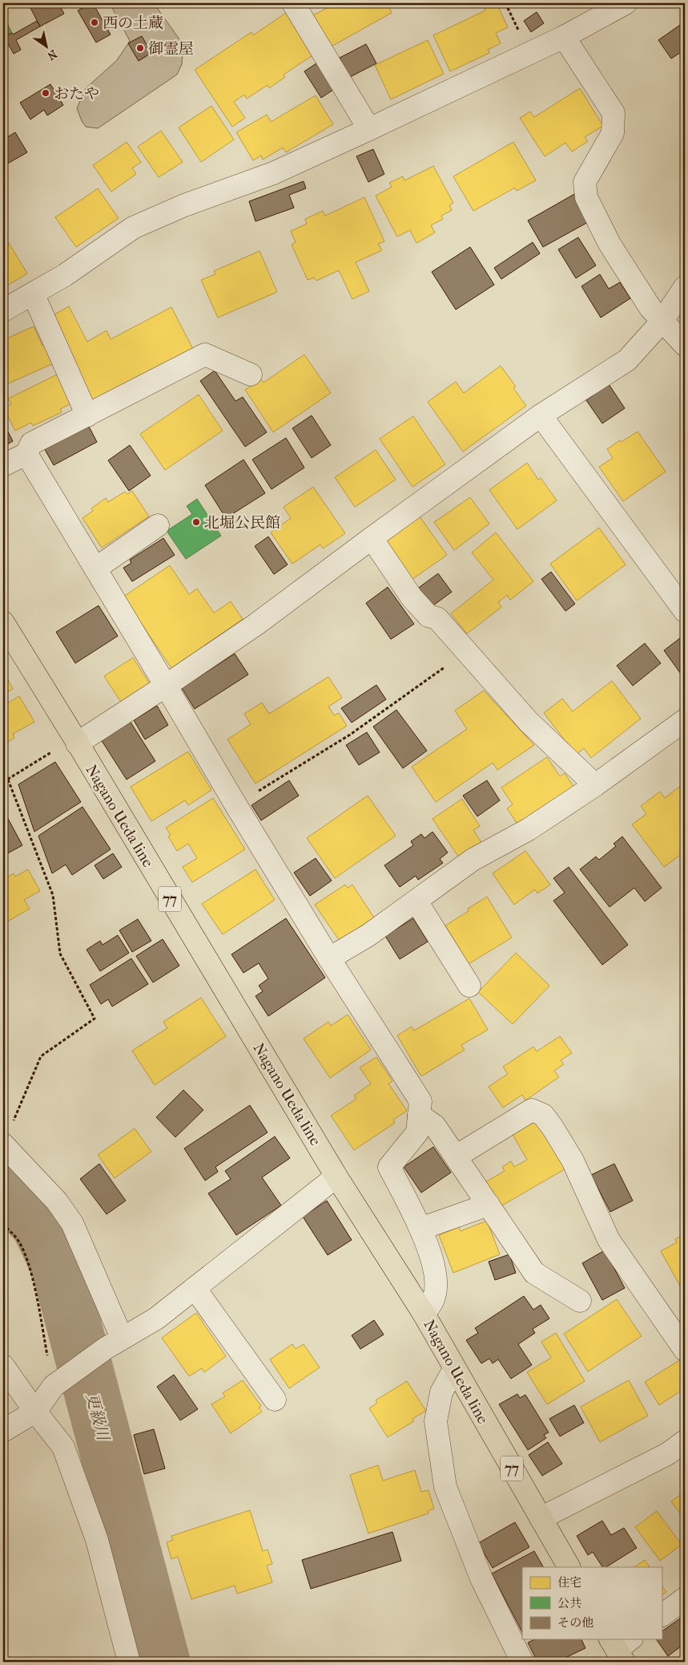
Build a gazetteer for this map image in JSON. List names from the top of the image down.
{
  "streets": {
    "main road": ["Nagano Ueda line", "77"]
  },
  "water": ["更級川"],
  "places": [
    "西の土蔵",
    "御霊屋",
    "おたや",
    "北堀公民館"
  ],
  "legend": ["住宅", "公共", "その他"],
  "north": "bottom right"
}
